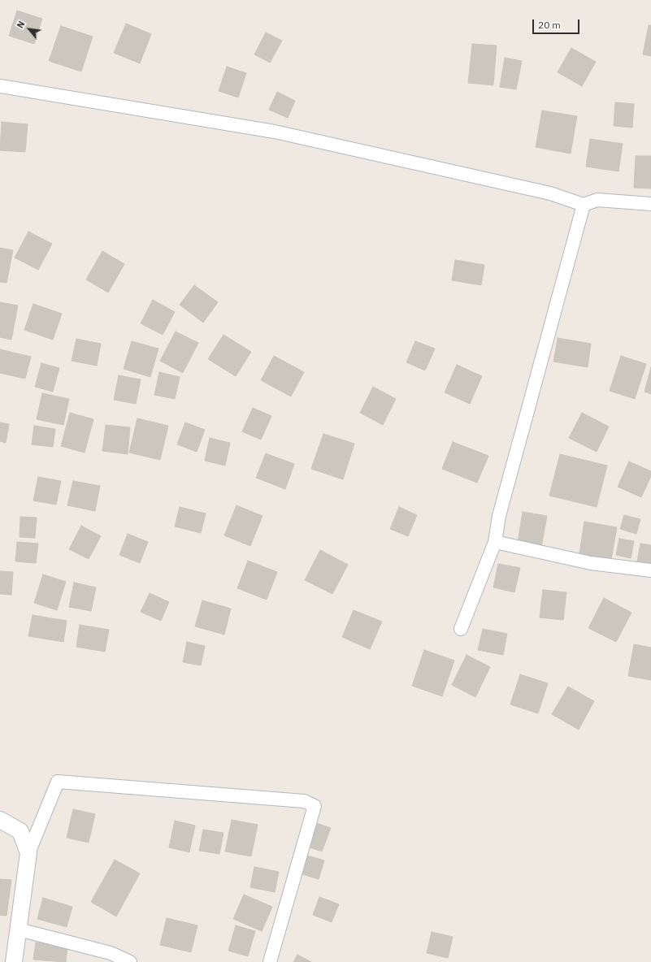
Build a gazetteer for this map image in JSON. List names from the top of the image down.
{
  "scale_bar": "20 m",
  "north": "top left"
}
